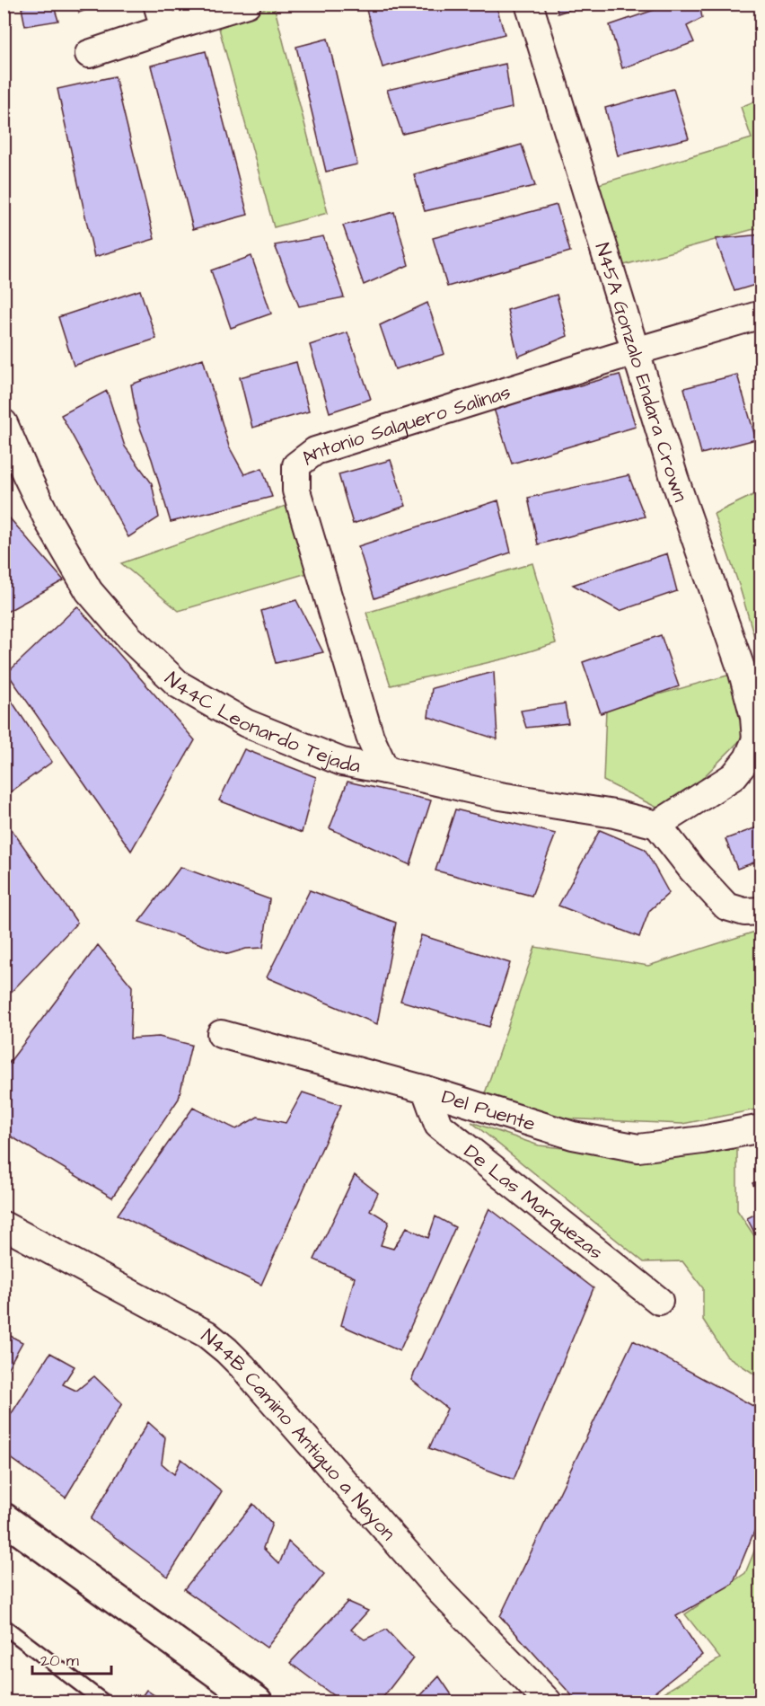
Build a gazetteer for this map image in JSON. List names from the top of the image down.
{
  "streets": {
    "street": [
      "N45A Gonzalo Endara Crown",
      "Antonio Salguero Salinas",
      "N44C Leonardo Tejada",
      "Del Puente",
      "De Las Marquezas",
      "N44B Camino Antiguo a Nayon"
    ]
  },
  "crossings": [
    ["N45A Gonzalo Endara Crown", "Antonio Salguero Salinas"],
    ["Antonio Salguero Salinas", "N44C Leonardo Tejada"],
    ["Del Puente", "De Las Marquezas"]
  ],
  "scale_bar": "20 m"
}
